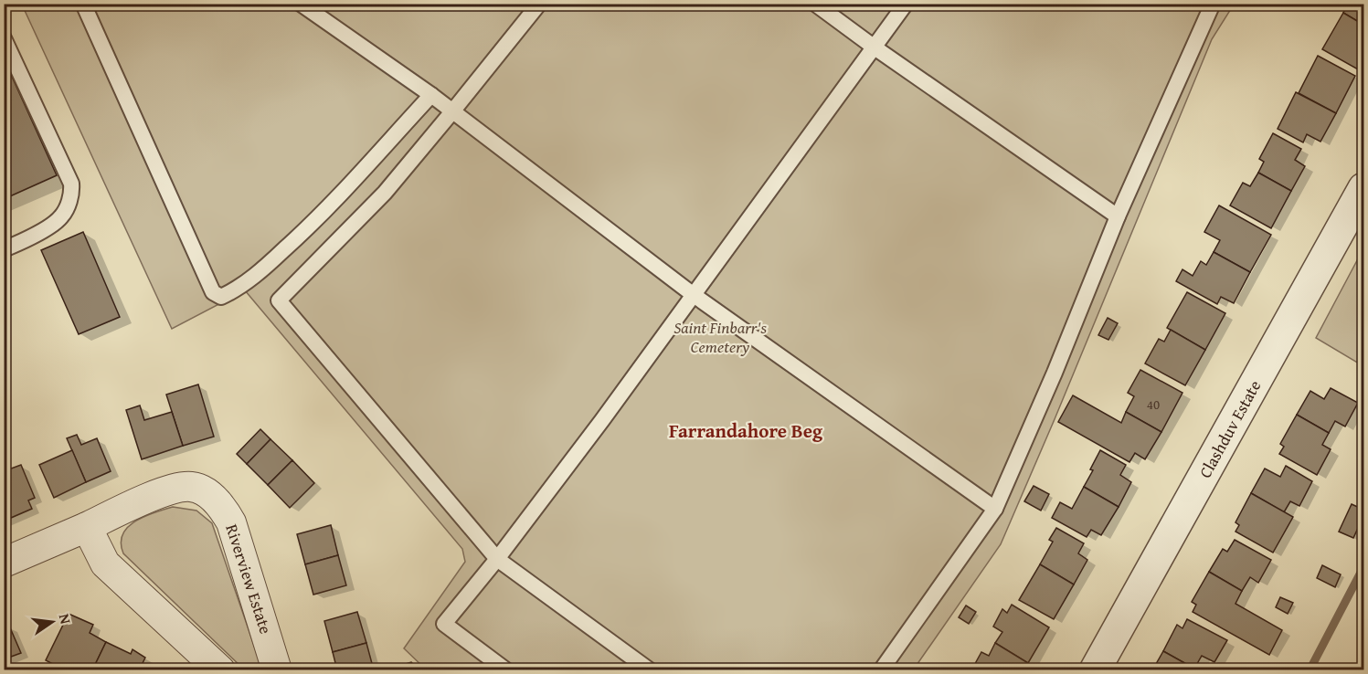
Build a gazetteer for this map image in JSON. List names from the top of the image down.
{
  "streets": {
    "street": ["Clashduv Estate", "Riverview Estate"]
  },
  "districts": ["Farrandahore Beg"],
  "parks": ["Saint Finbarr's Cemetery"],
  "house_numbers": ["40"],
  "north": "right"
}
